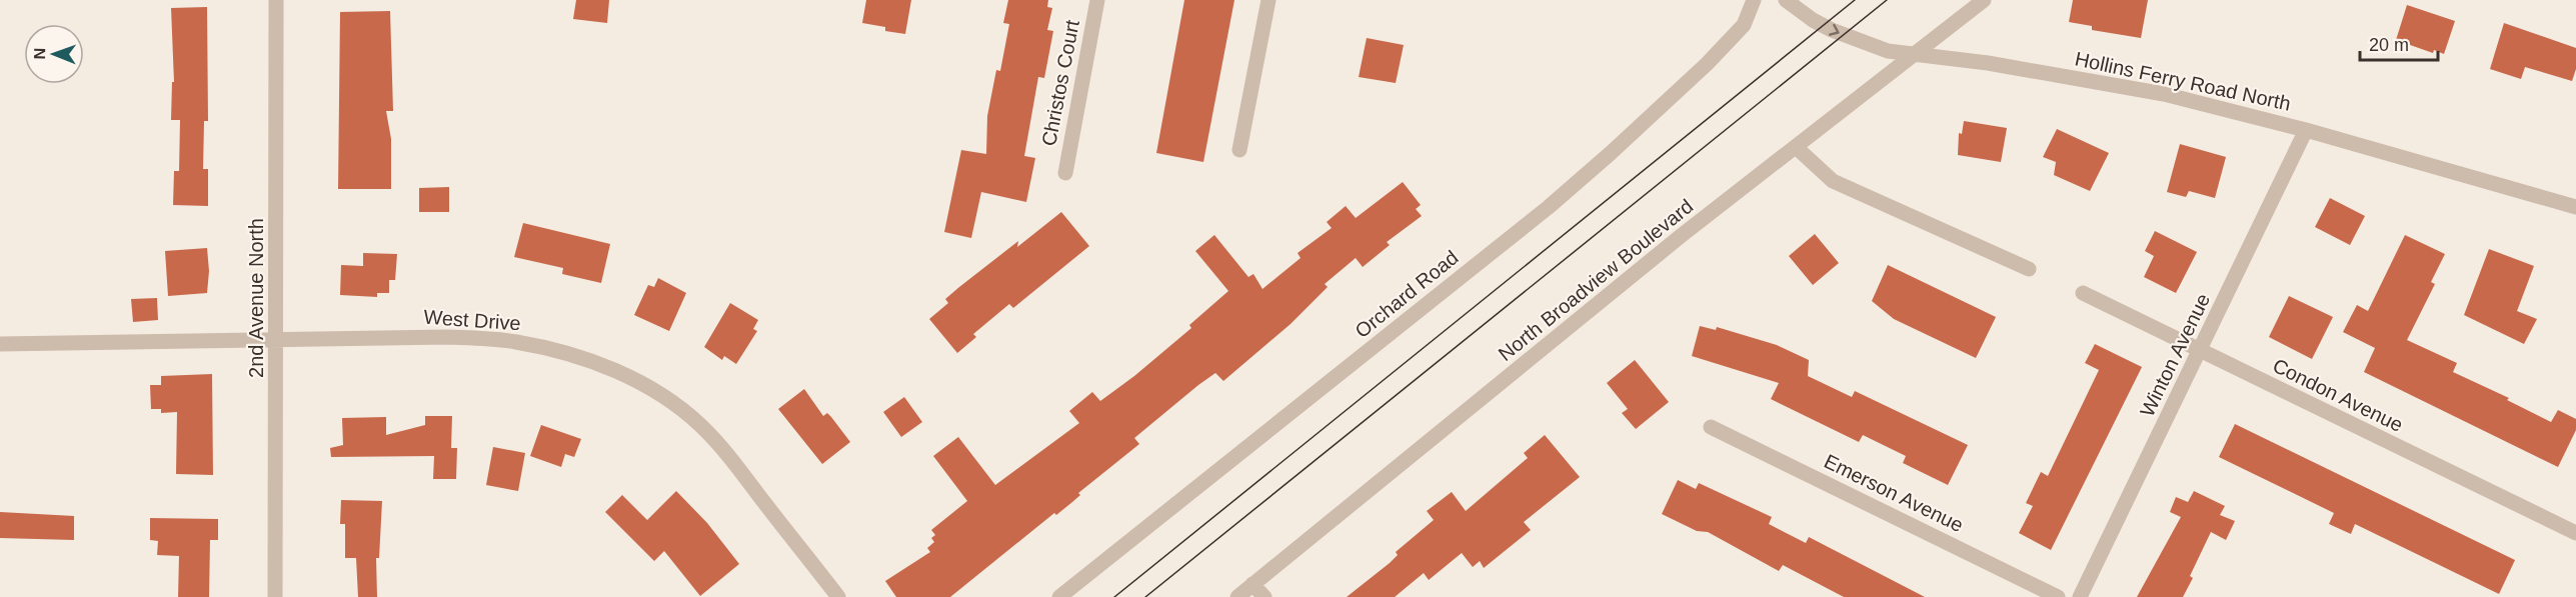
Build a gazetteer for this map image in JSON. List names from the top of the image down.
{
  "streets": {
    "street": [
      "Hollins Ferry Road North",
      "Christos Court",
      "North Broadview Boulevard",
      "Orchard Road",
      "2nd Avenue North",
      "West Drive",
      "Winton Avenue",
      "Condon Avenue",
      "Emerson Avenue"
    ]
  },
  "crossings": [
    ["Hollins Ferry Road North", "North Broadview Boulevard"],
    ["Hollins Ferry Road North", "Winton Avenue"],
    ["2nd Avenue North", "West Drive"],
    ["Winton Avenue", "Condon Avenue"]
  ],
  "scale_bar": "20 m",
  "north": "left"
}
